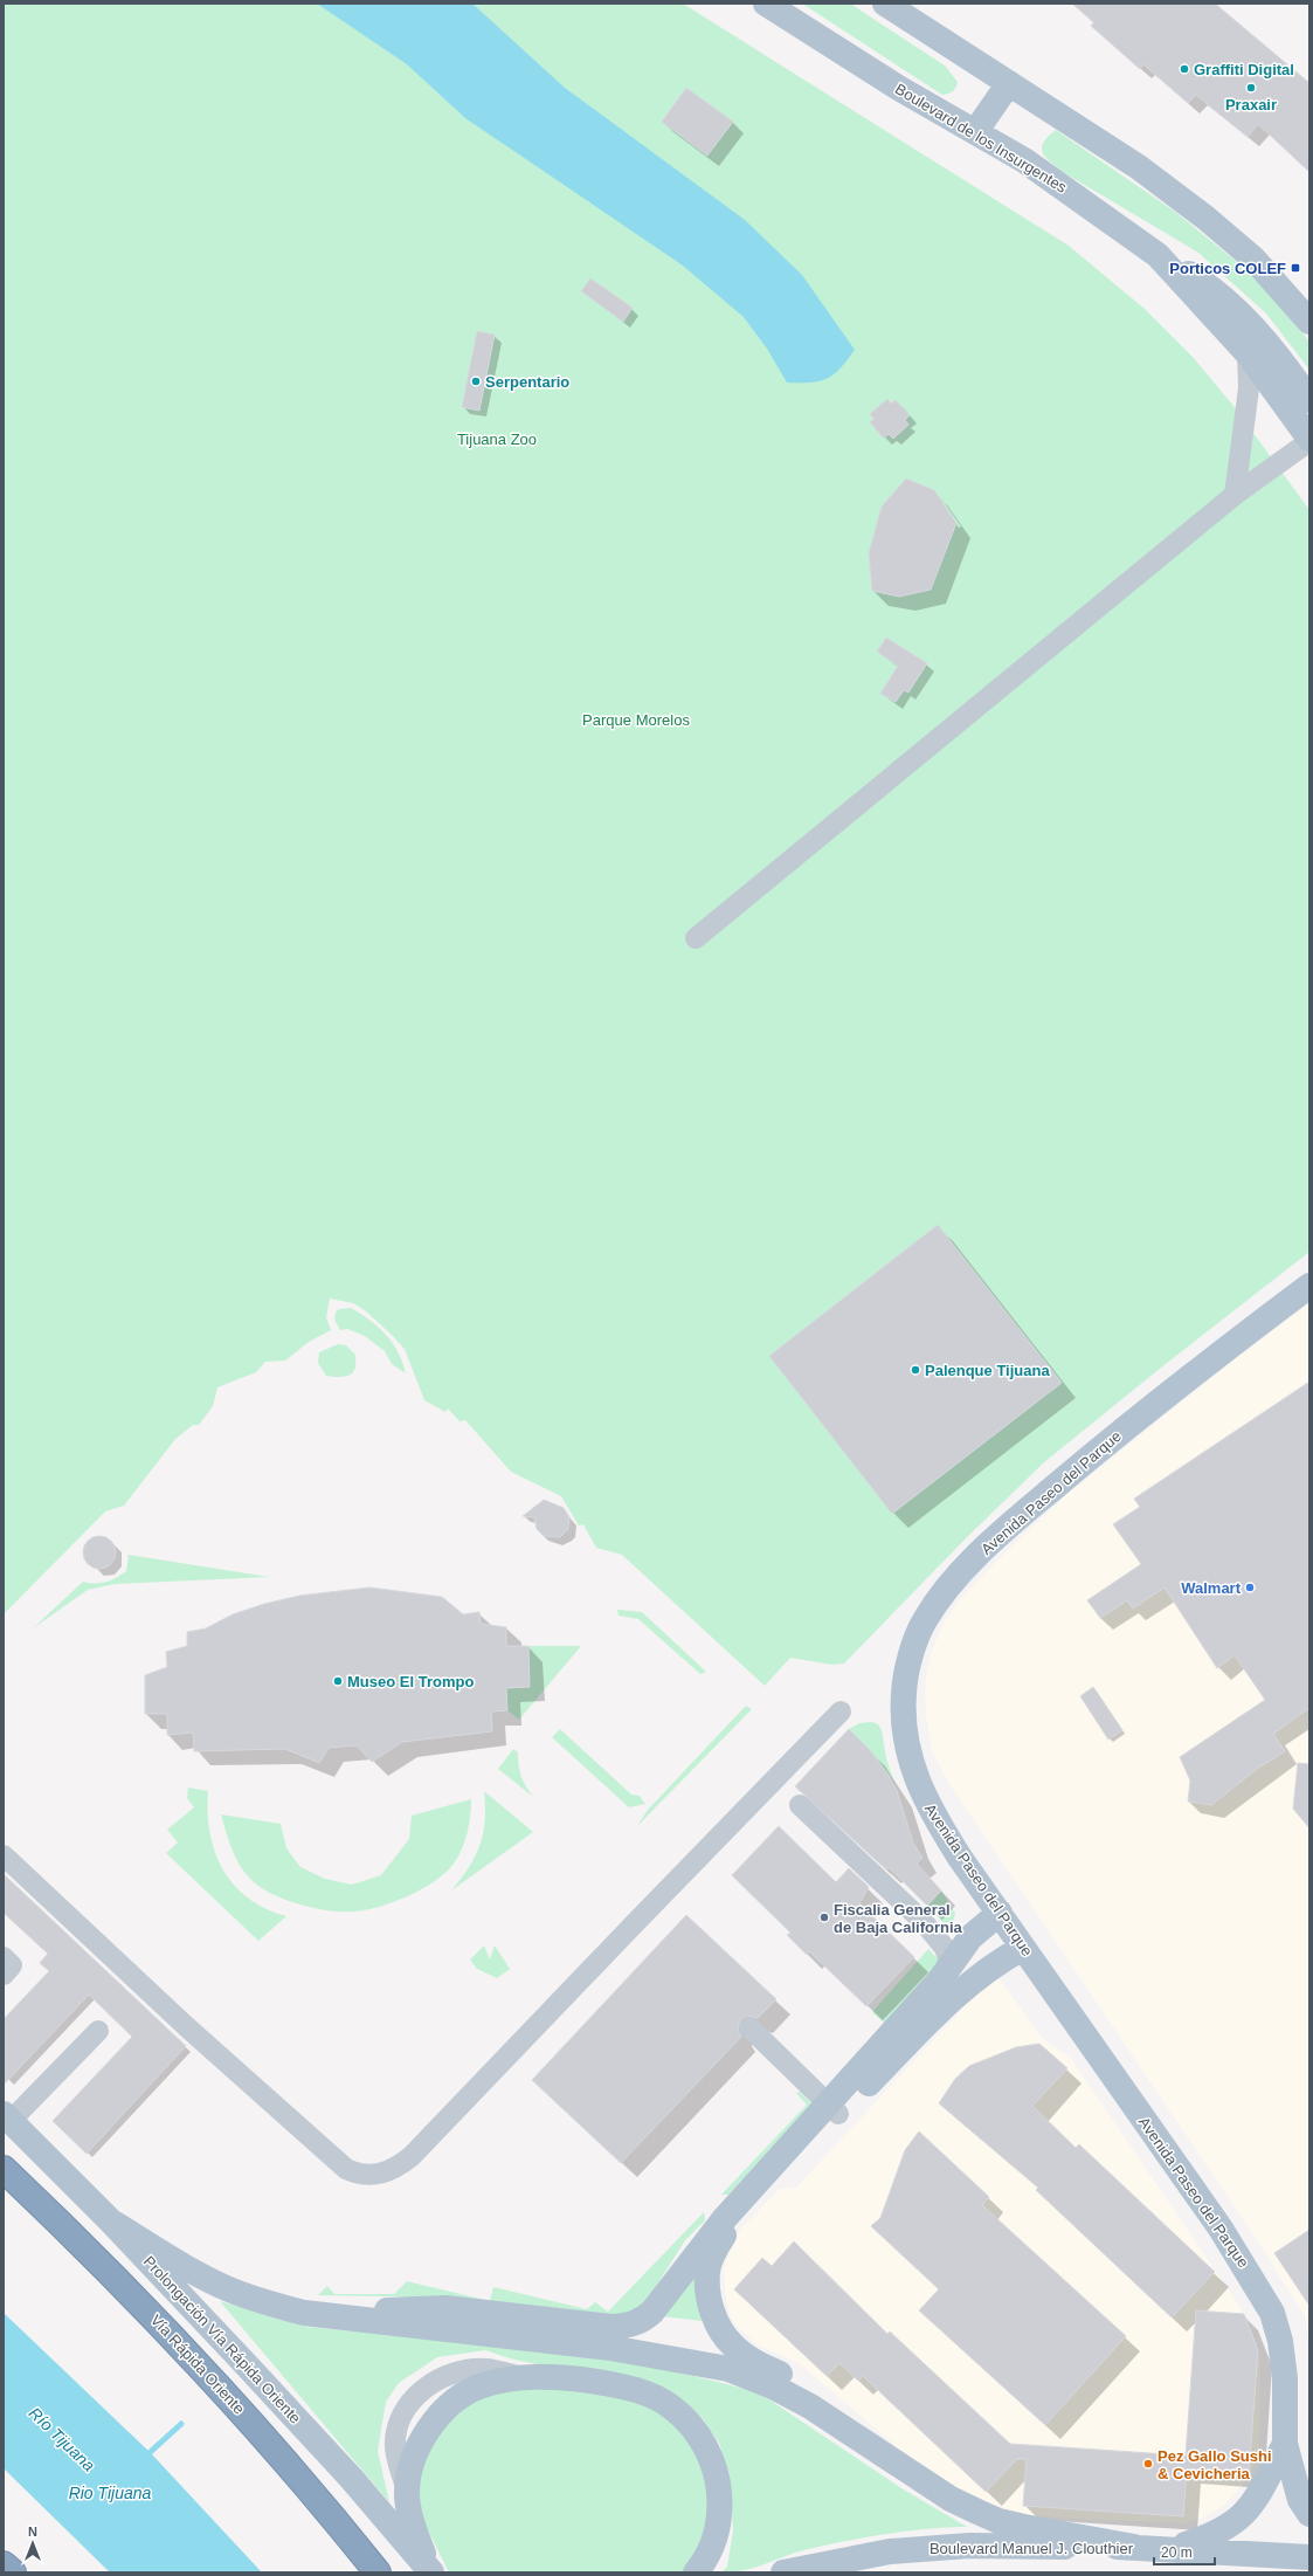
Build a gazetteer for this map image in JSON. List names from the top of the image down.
{
  "streets": {
    "highway": ["Vía Rápida Oriente"],
    "main road": [
      "Boulevard de los Insurgentes",
      "Avenida Paseo del Parque",
      "Prolongación Vía Rápida Oriente",
      "Boulevard Manuel J. Clouthier"
    ]
  },
  "crossings": [
    ["Avenida Paseo del Parque", "Boulevard Manuel J. Clouthier"]
  ],
  "water": ["Río Tijuana", "Rio Tijuana"],
  "parks": ["Tijuana Zoo", "Parque Morelos"],
  "places": {
    "other": [
      "Graffiti Digital",
      "Praxair",
      "Serpentario",
      "Palenque Tijuana",
      "Walmart",
      "Museo El Trompo",
      "Fiscalia General de Baja California",
      "Pez Gallo Sushi & Cevicheria"
    ],
    "transit": ["Porticos COLEF"]
  },
  "scale_bar": "20 m",
  "north": "top"
}
